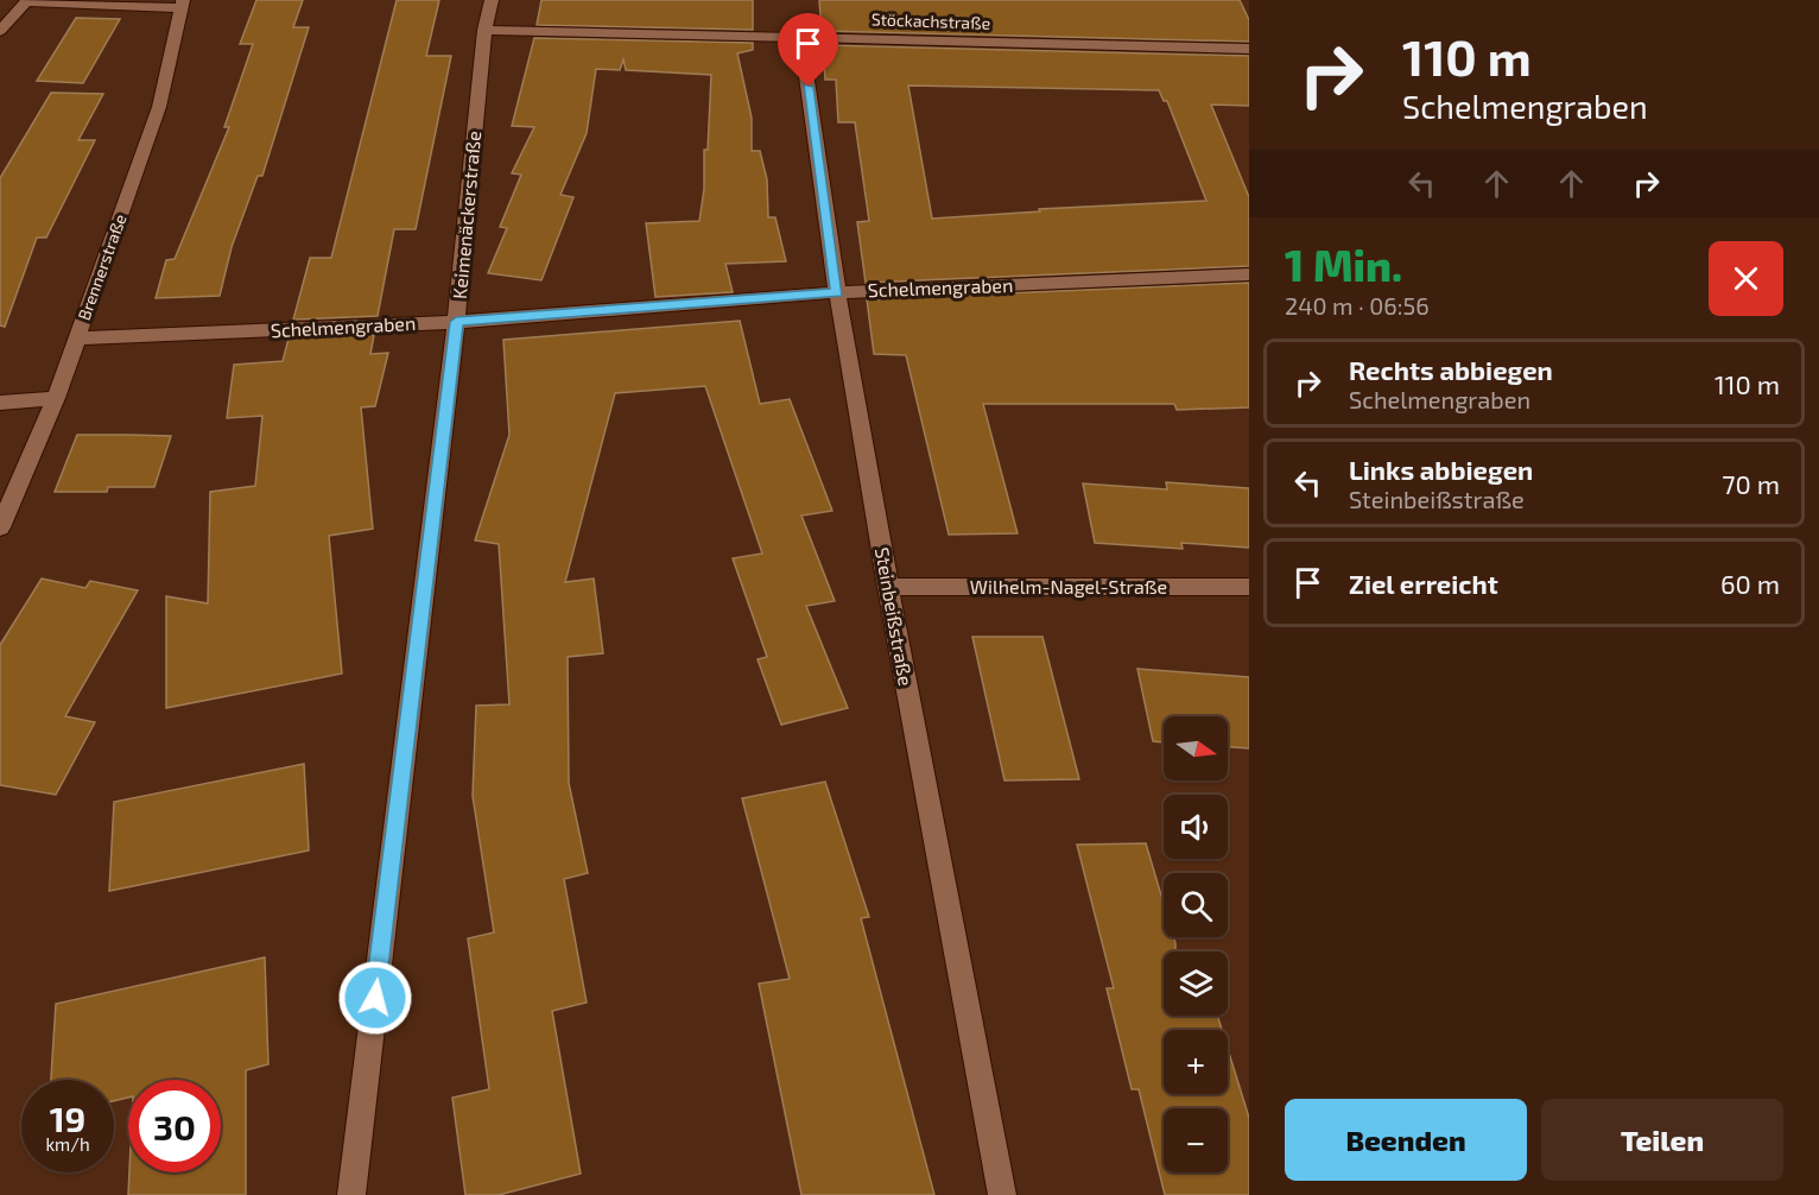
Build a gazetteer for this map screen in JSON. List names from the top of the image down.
{
  "streets": {
    "street": [
      "Stöckachstraße",
      "Keimenäckerstraße",
      "Brennerstraße",
      "Schelmengraben",
      "Wilhelm-Nagel-Straße",
      "Steinbeißstraße"
    ]
  },
  "crossings": [
    ["Stöckachstraße", "Keimenäckerstraße"],
    ["Stöckachstraße", "Steinbeißstraße"],
    ["Keimenäckerstraße", "Schelmengraben"],
    ["Brennerstraße", "Schelmengraben"],
    ["Schelmengraben", "Steinbeißstraße"],
    ["Wilhelm-Nagel-Straße", "Steinbeißstraße"]
  ],
  "north": "right",
  "page": {
    "turn": ["110 m", "Schelmengraben"],
    "heading": ["1 Min.", "240 m · 06:56"],
    "list": [
      {
        "name": "Rechts abbiegen",
        "note": "Schelmengraben",
        "value": "110 m"
      },
      {
        "name": "Links abbiegen",
        "note": "Steinbeißstraße",
        "value": "70 m"
      },
      {
        "name": "Ziel erreicht",
        "value": "60 m"
      }
    ],
    "map_buttons": ["+", "−"],
    "speed": "19 km/h",
    "limit": "30",
    "buttons": ["Beenden", "Teilen"]
  }
}
